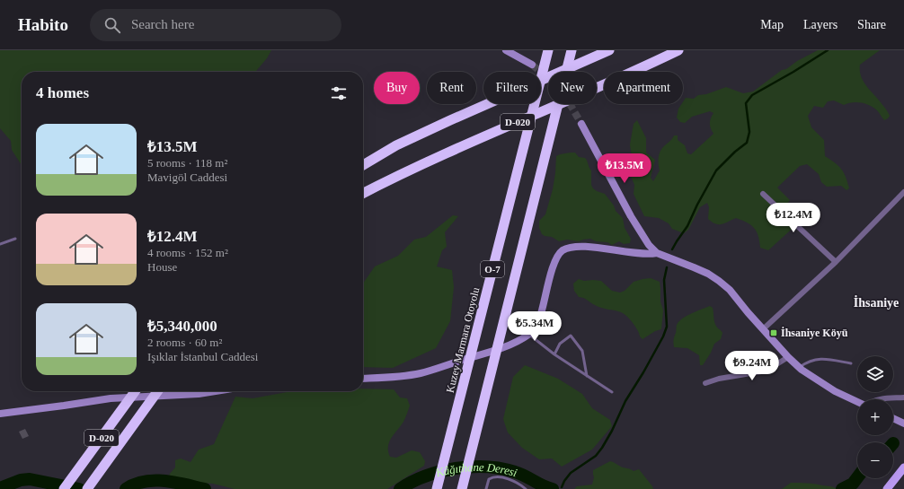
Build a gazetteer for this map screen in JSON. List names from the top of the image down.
{
  "streets": {
    "highway": ["D-020", "O-7", "Kuzey Marmara Otoyolu"]
  },
  "districts": ["İhsaniye"],
  "water": ["Kâğıthane Deresi"],
  "places": {
    "transit": ["İhsaniye Köyü"]
  },
  "page": {
    "header": "Habito",
    "search": "Search here",
    "nav": ["Map", "Layers", "Share"],
    "chip": [
      "Buy",
      "Rent",
      "Filters",
      "New",
      "Apartment"
    ],
    "heading": "4 homes",
    "list": [
      {
        "name": "₺13.5M",
        "note": "5 rooms · 118 m² · Mavigöl Caddesi"
      },
      {
        "name": "₺12.4M",
        "note": "4 rooms · 152 m² · House"
      },
      {
        "name": "₺5,340,000",
        "note": "2 rooms · 60 m² · Işıklar İstanbul Caddesi"
      }
    ],
    "price": [
      "₺13.5M",
      "₺12.4M",
      "₺5.34M",
      "₺9.24M"
    ],
    "map_buttons": ["+", "−"]
  }
}
